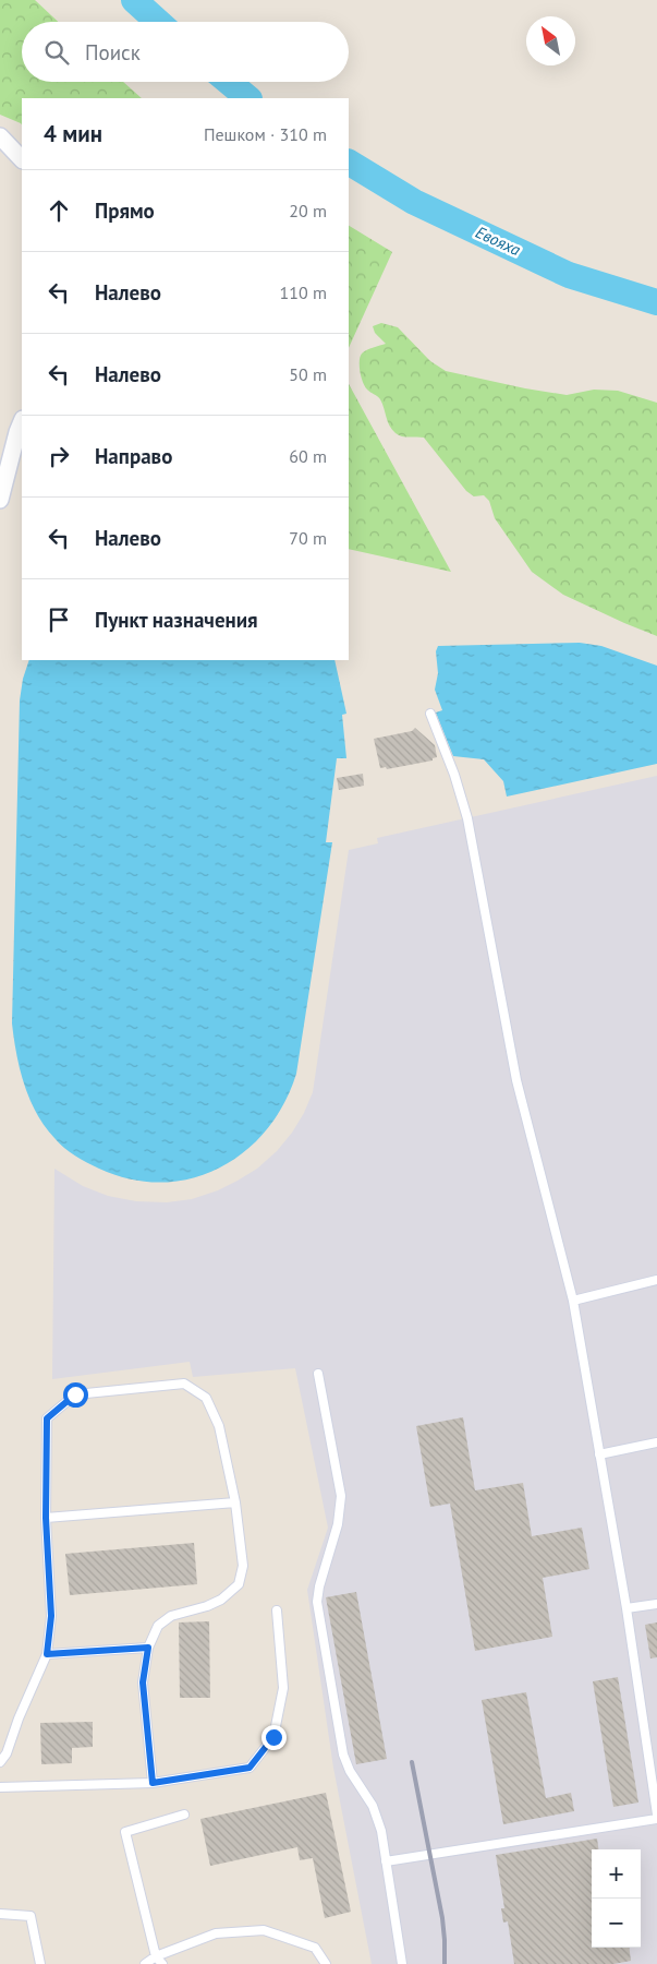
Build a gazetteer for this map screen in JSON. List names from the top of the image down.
{
  "water": ["Евояха"],
  "north": "top left",
  "page": {
    "search": "Поиск",
    "heading": ["4 мин", "Пешком · 310 m"],
    "list": [
      ["Прямо", "20 m"],
      ["Налево", "110 m"],
      ["Налево", "50 m"],
      ["Направо", "60 m"],
      ["Налево", "70 m"],
      "Пункт назначения"
    ],
    "map_buttons": ["+", "−"]
  }
}
